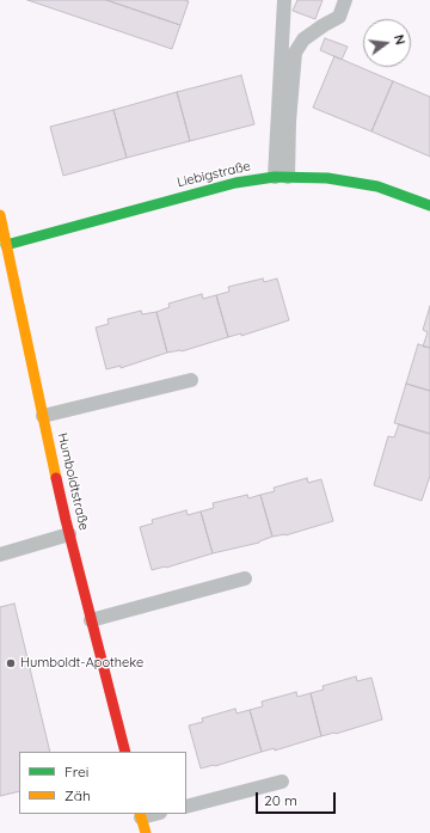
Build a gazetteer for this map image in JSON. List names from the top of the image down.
{
  "streets": {
    "street": ["Liebigstraße", "Humboldtstraße"]
  },
  "crossings": [
    ["Liebigstraße", "Humboldtstraße"]
  ],
  "places": ["Humboldt-Apotheke"],
  "legend": ["Frei", "Zäh"],
  "scale_bar": "20 m",
  "north": "right"
}
